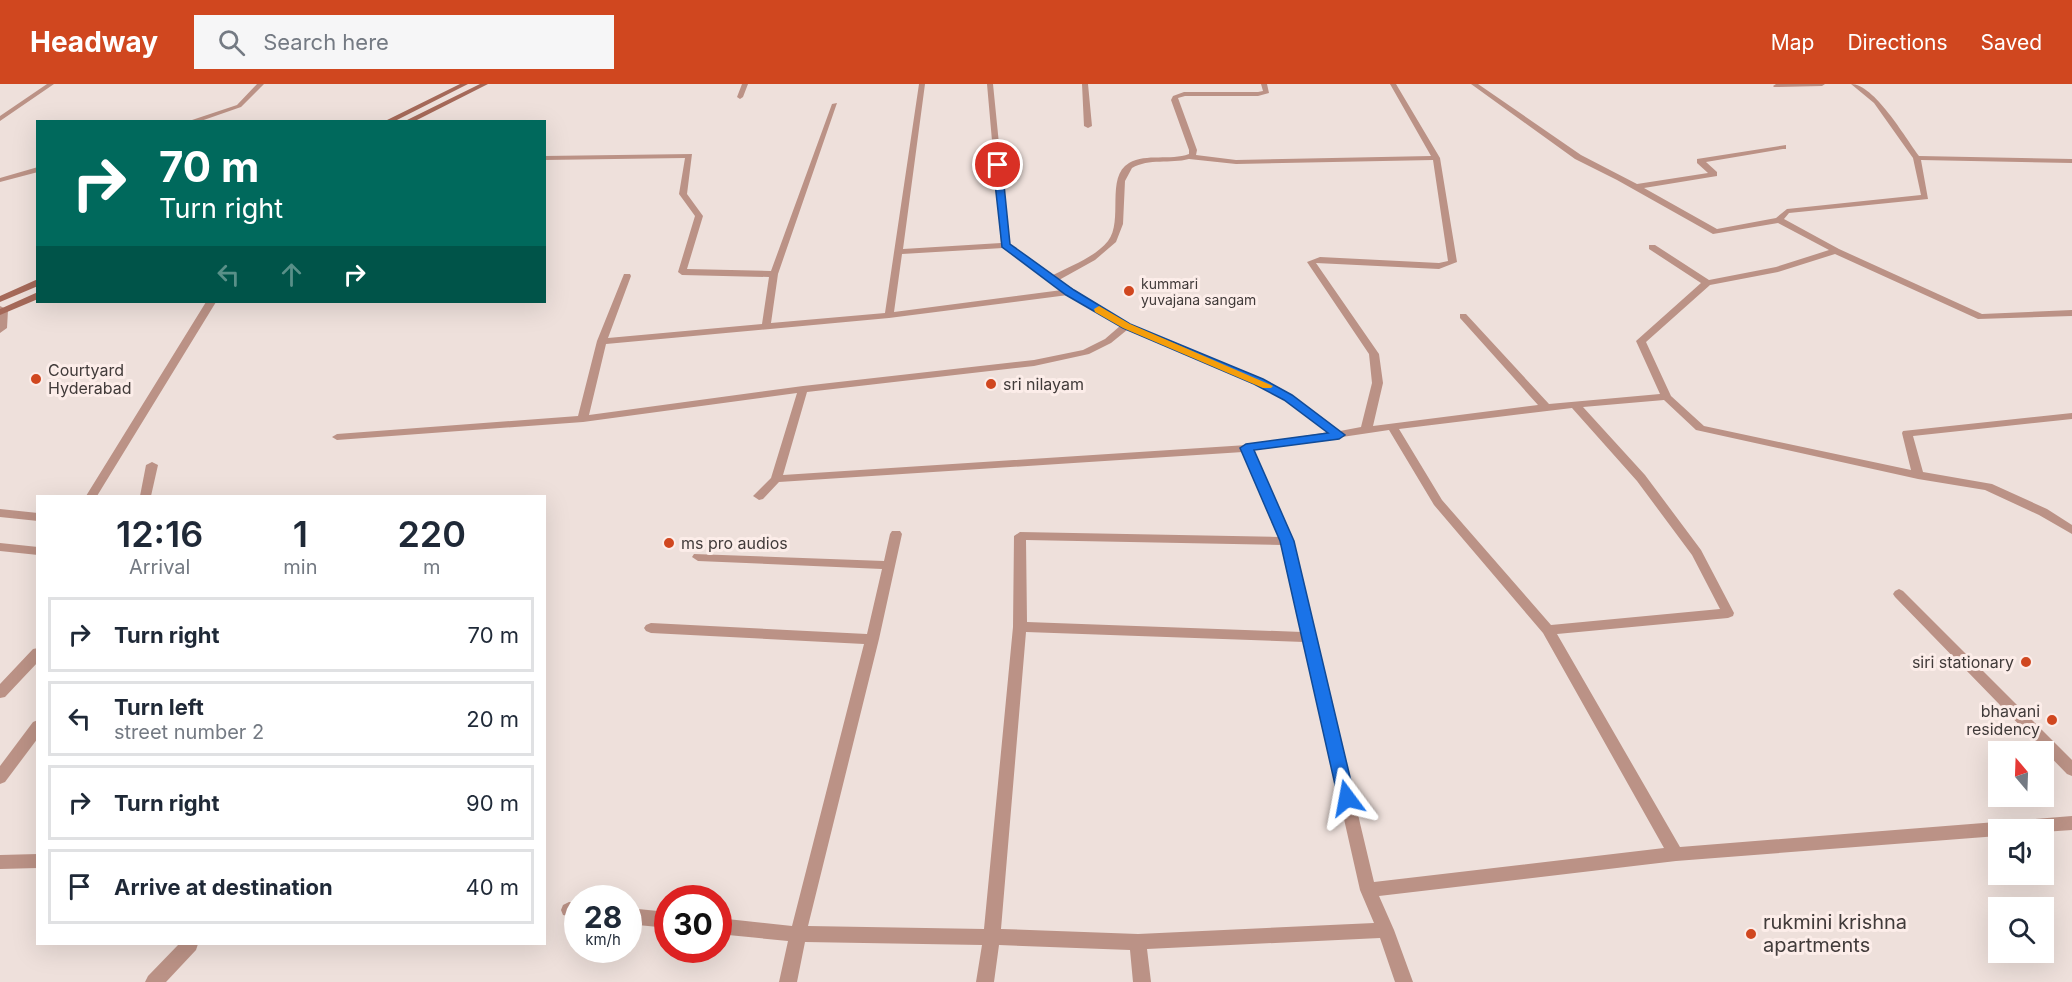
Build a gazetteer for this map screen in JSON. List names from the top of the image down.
{
  "places": [
    "kummari yuvajana sangam",
    "Courtyard Hyderabad",
    "sri nilayam",
    "ms pro audios",
    "siri stationary",
    "bhavani residency",
    "rukmini krishna apartments"
  ],
  "north": "top",
  "page": {
    "header": "Headway",
    "search": "Search here",
    "nav": ["Map", "Directions", "Saved"],
    "turn": ["70 m", "Turn right"],
    "eta": [
      "12:16",
      "Arrival",
      "1",
      "min",
      "220",
      "m"
    ],
    "list": [
      {
        "name": "Turn right",
        "value": "70 m"
      },
      {
        "name": "Turn left",
        "note": "street number 2",
        "value": "20 m"
      },
      {
        "name": "Turn right",
        "value": "90 m"
      },
      {
        "name": "Arrive at destination",
        "value": "40 m"
      }
    ],
    "speed": "28 km/h",
    "limit": "30"
  }
}
